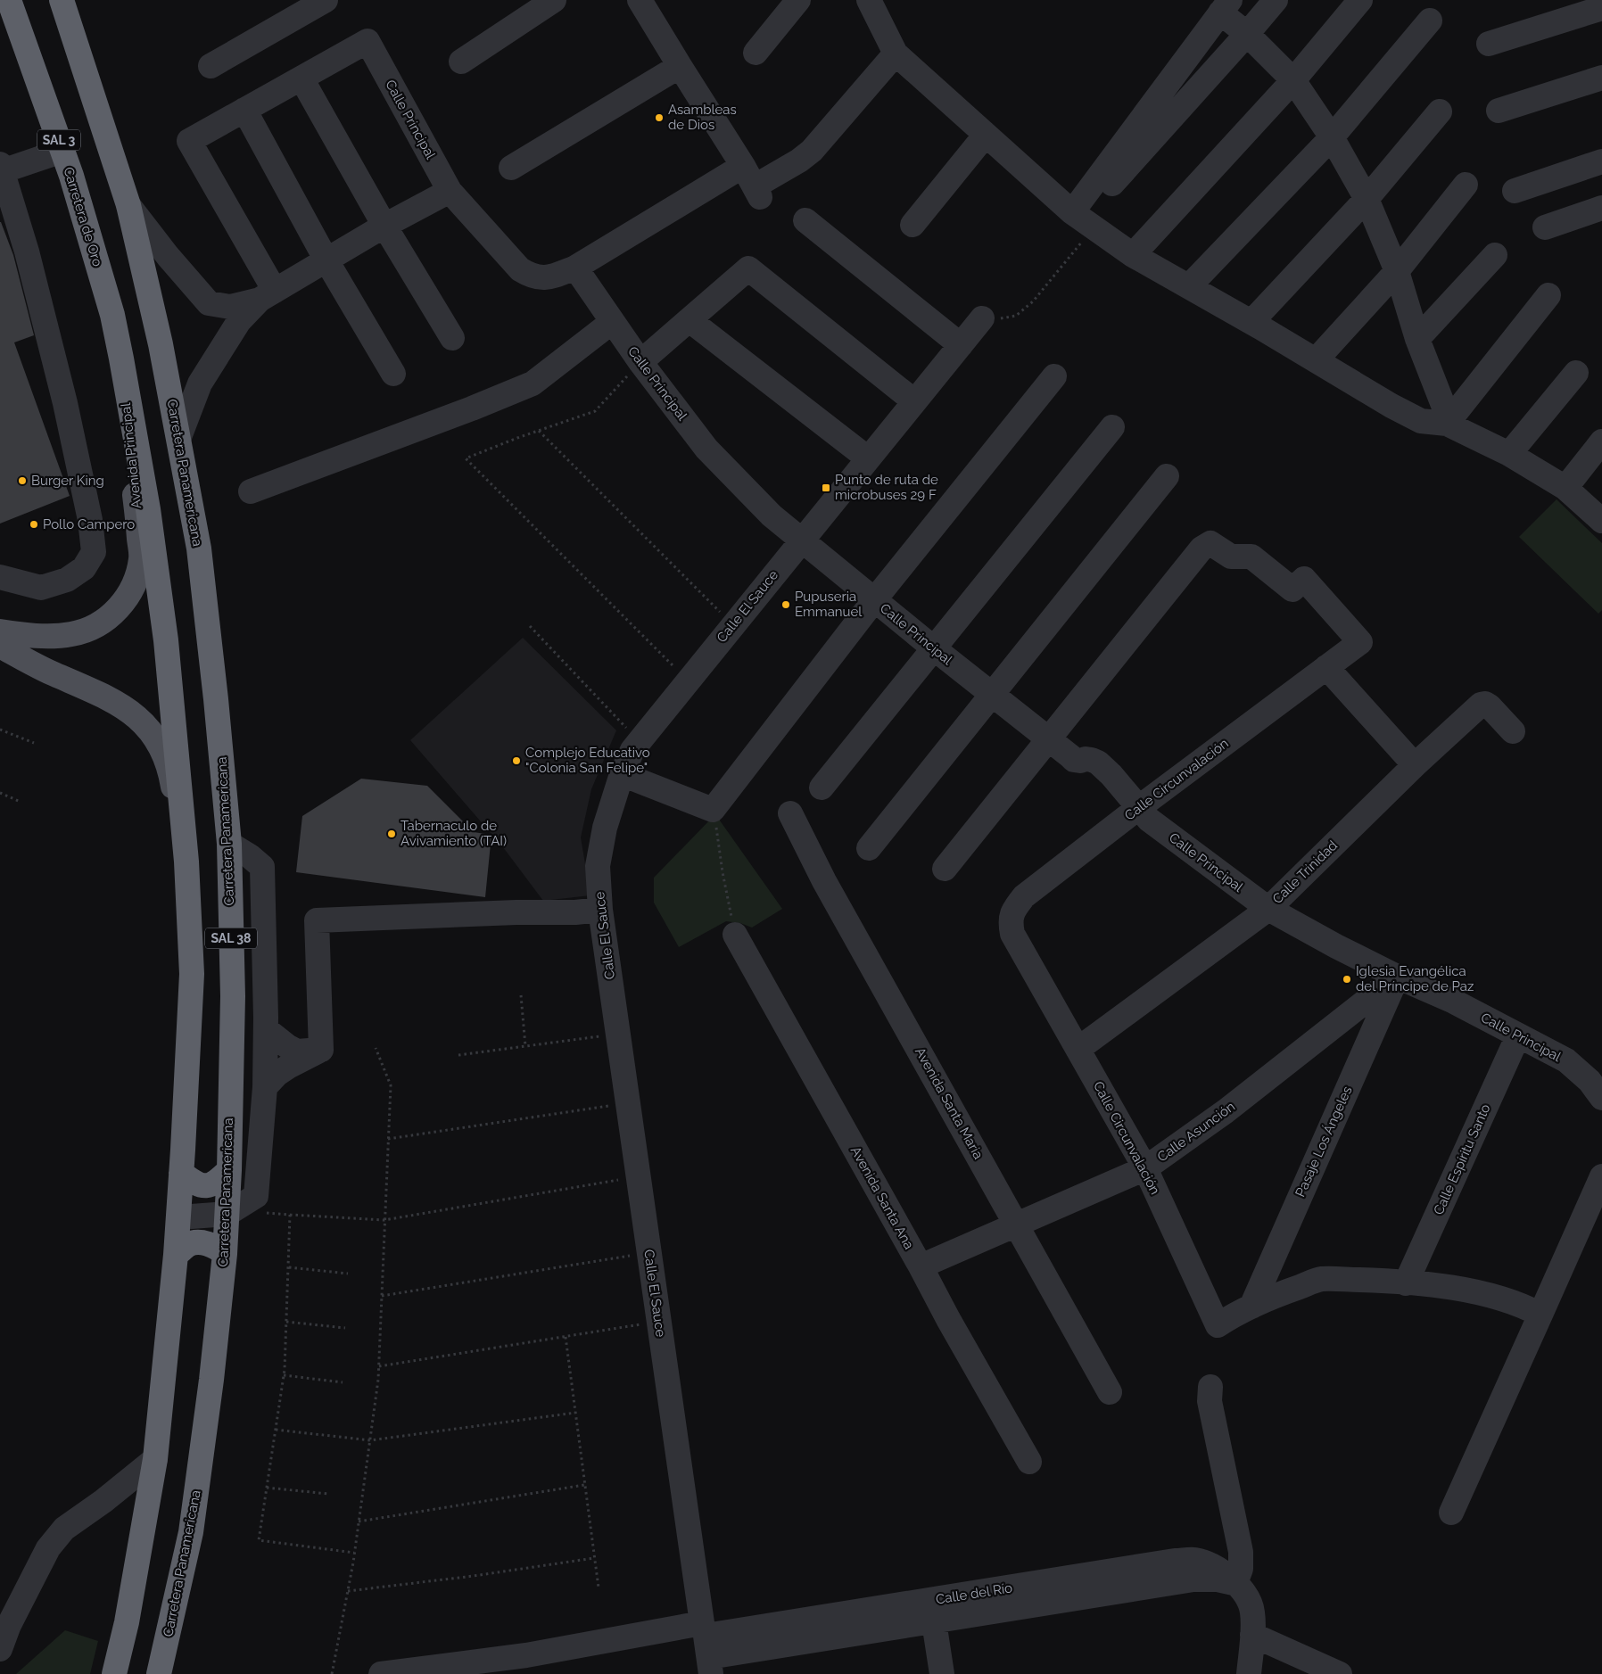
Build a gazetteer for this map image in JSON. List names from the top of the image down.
{
  "streets": {
    "highway": [
      "SAL 3",
      "Carretera de Oro",
      "Carretera Panamericana",
      "SAL 38"
    ],
    "main road": ["Avenida Principal"],
    "street": [
      "Calle Principal",
      "Calle El Sauce",
      "Calle Circunvalación",
      "Calle Trinidad",
      "Avenida Santa Maria",
      "Calle Asunción",
      "Pasaje Los Ángeles",
      "Calle Espíritu Santo",
      "Avenida Santa Ana",
      "Calle del Río"
    ]
  },
  "crossings": [
    ["Calle Principal", "Calle El Sauce"],
    ["Calle Principal", "Calle Circunvalación"],
    ["Calle Principal", "Calle Trinidad"],
    ["Calle Principal", "Calle Asunción"],
    ["Calle Principal", "Pasaje Los Ángeles"],
    ["Calle Principal", "Calle Espíritu Santo"],
    ["Carretera de Oro", "SAL 38"],
    ["Avenida Principal", "SAL 38"],
    ["Calle El Sauce", "Calle del Río"],
    ["Calle Circunvalación", "Calle Trinidad"],
    ["Calle Circunvalación", "Calle Asunción"],
    ["Calle Circunvalación", "Pasaje Los Ángeles"],
    ["Calle Circunvalación", "Calle Espíritu Santo"],
    ["Avenida Santa Maria", "Calle Asunción"],
    ["Calle Asunción", "Pasaje Los Ángeles"],
    ["Calle Asunción", "Avenida Santa Ana"]
  ],
  "places": {
    "other": [
      "Asambleas de Dios",
      "Burger King",
      "Pollo Campero",
      "Pupuseria Emmanuel",
      "Complejo Educativo \"Colonia San Felipe\"",
      "Tabernaculo de Avivamiento (TAI)",
      "Iglesia Evangélica del Príncipe de Paz"
    ],
    "transit": ["Punto de ruta de microbuses 29 F"]
  }
}
